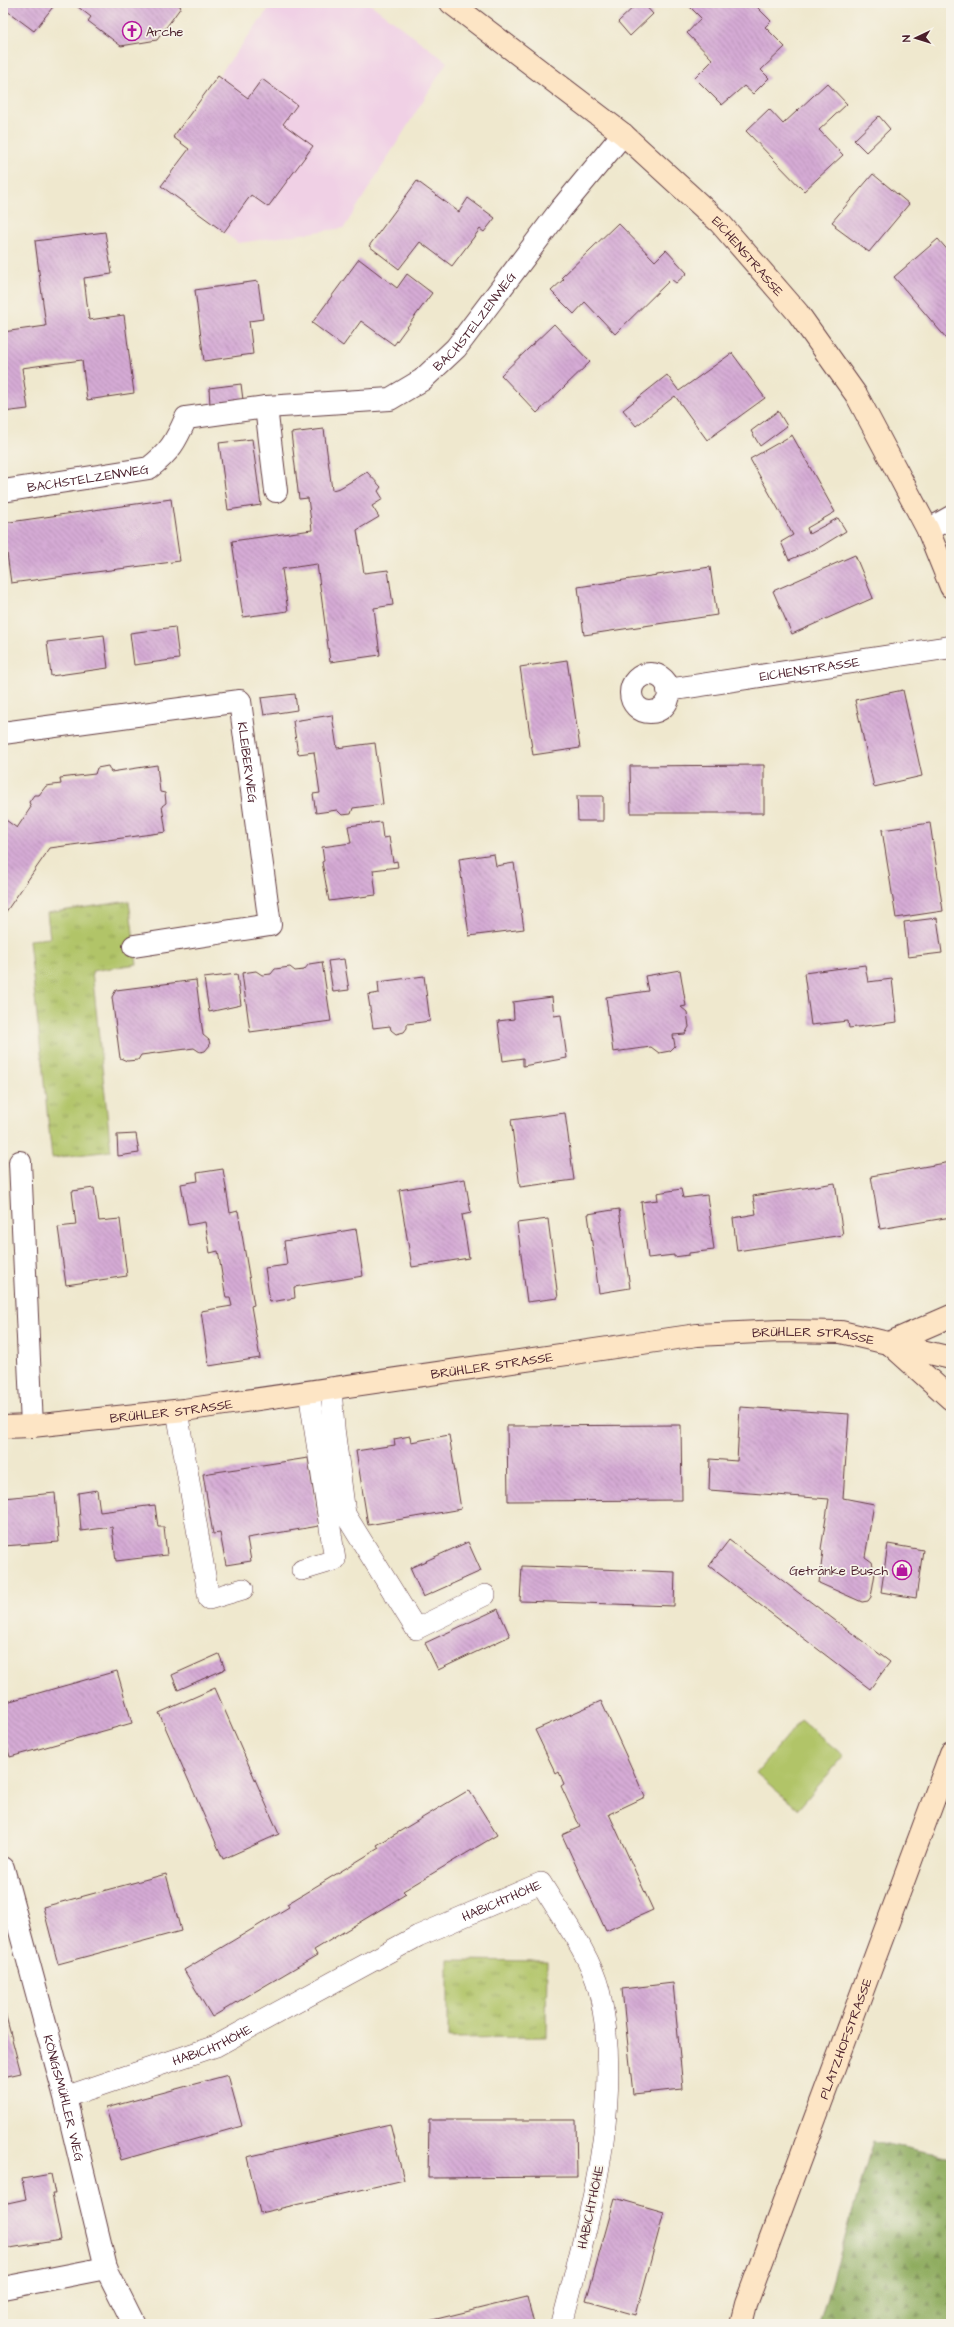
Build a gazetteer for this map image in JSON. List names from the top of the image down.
{
  "streets": {
    "main road": ["EICHENSTRASSE", "BRÜHLER STRASSE", "PLATZHOFSTRASSE"],
    "street": ["BACHSTELZENWEG", "KLEIBERWEG", "KÖNIGSMÜHLER WEG"],
    "lane": ["HABICHTHÖHE"]
  },
  "crossings": [
    ["EICHENSTRASSE", "BACHSTELZENWEG"],
    ["HABICHTHÖHE", "KÖNIGSMÜHLER WEG"]
  ],
  "places": {
    "church": ["Arche"],
    "shop": ["Getränke Busch"]
  },
  "north": "left"
}
